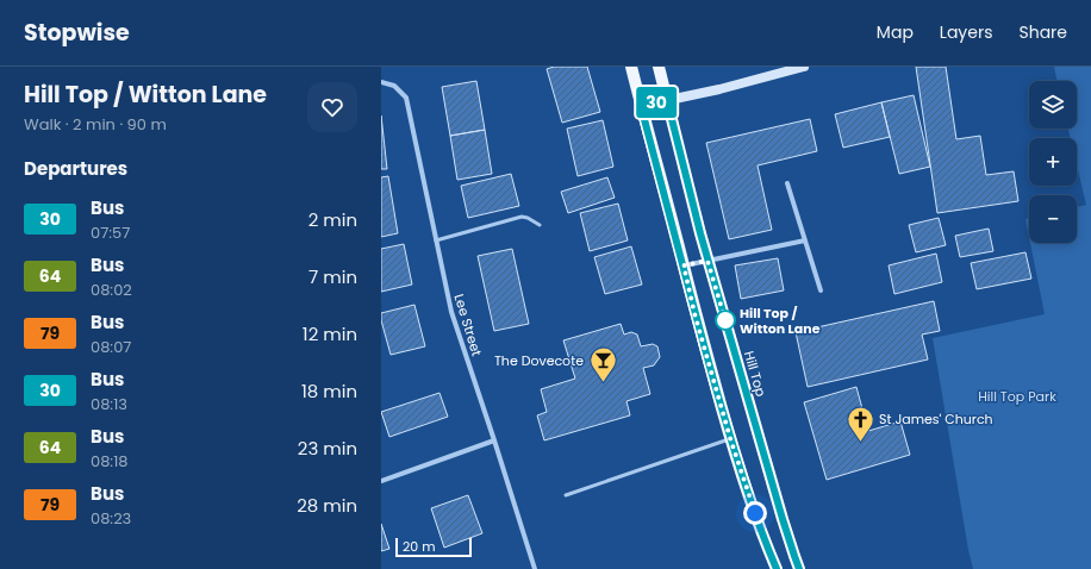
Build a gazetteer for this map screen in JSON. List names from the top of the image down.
{
  "streets": {
    "main road": ["Hill Top"],
    "street": ["Lee Street"]
  },
  "parks": ["Hill Top Park"],
  "places": {
    "other": ["Hill Top / Witton Lane"],
    "bar": ["The Dovecote"],
    "church": ["St James' Church"]
  },
  "lines": ["bus line 30"],
  "scale_bar": "20 m",
  "page": {
    "header": "Stopwise",
    "nav": ["Map", "Layers", "Share"],
    "heading": [
      ["Hill Top / Witton Lane", "Walk · 2 min · 90 m"],
      "Departures"
    ],
    "on_map": "30",
    "map_buttons": ["+", "−"],
    "list": [
      {
        "mark": "30",
        "name": "Bus",
        "note": "07:57",
        "value": "2 min"
      },
      {
        "mark": "64",
        "name": "Bus",
        "note": "08:02",
        "value": "7 min"
      },
      {
        "mark": "79",
        "name": "Bus",
        "note": "08:07",
        "value": "12 min"
      },
      {
        "mark": "30",
        "name": "Bus",
        "note": "08:13",
        "value": "18 min"
      },
      {
        "mark": "64",
        "name": "Bus",
        "note": "08:18",
        "value": "23 min"
      },
      {
        "mark": "79",
        "name": "Bus",
        "note": "08:23",
        "value": "28 min"
      }
    ],
    "scale": "20 m"
  }
}
